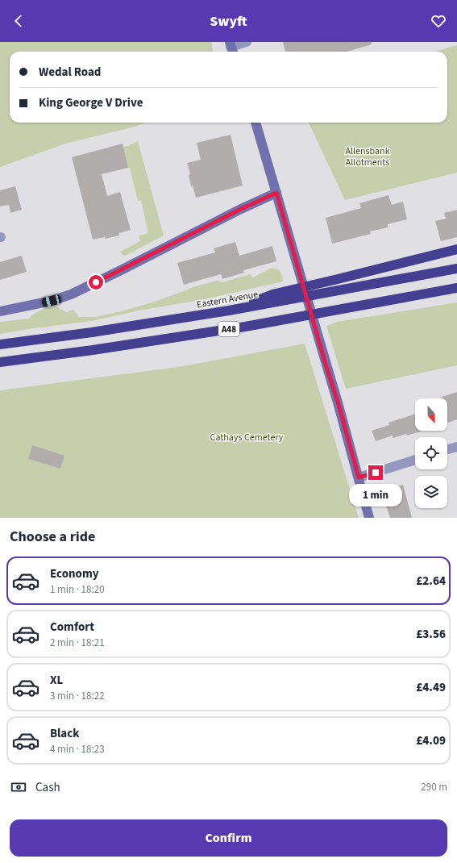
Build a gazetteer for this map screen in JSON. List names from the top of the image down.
{
  "streets": {
    "highway": ["Eastern Avenue", "A48"]
  },
  "parks": ["Allensbank Allotments", "Cathays Cemetery"],
  "north": "bottom",
  "page": {
    "header": "Swyft",
    "banner": ["Wedal Road", "King George V Drive"],
    "bubble": "1 min",
    "heading": "Choose a ride",
    "list": [
      {
        "name": "Economy",
        "note": "1 min · 18:20",
        "value": "£2.64"
      },
      {
        "name": "Comfort",
        "note": "2 min · 18:21",
        "value": "£3.56"
      },
      {
        "name": "XL",
        "note": "3 min · 18:22",
        "value": "£4.49"
      },
      {
        "name": "Black",
        "note": "4 min · 18:23",
        "value": "£4.09"
      }
    ],
    "pay": ["Cash", "290 m"],
    "buttons": "Confirm"
  }
}
